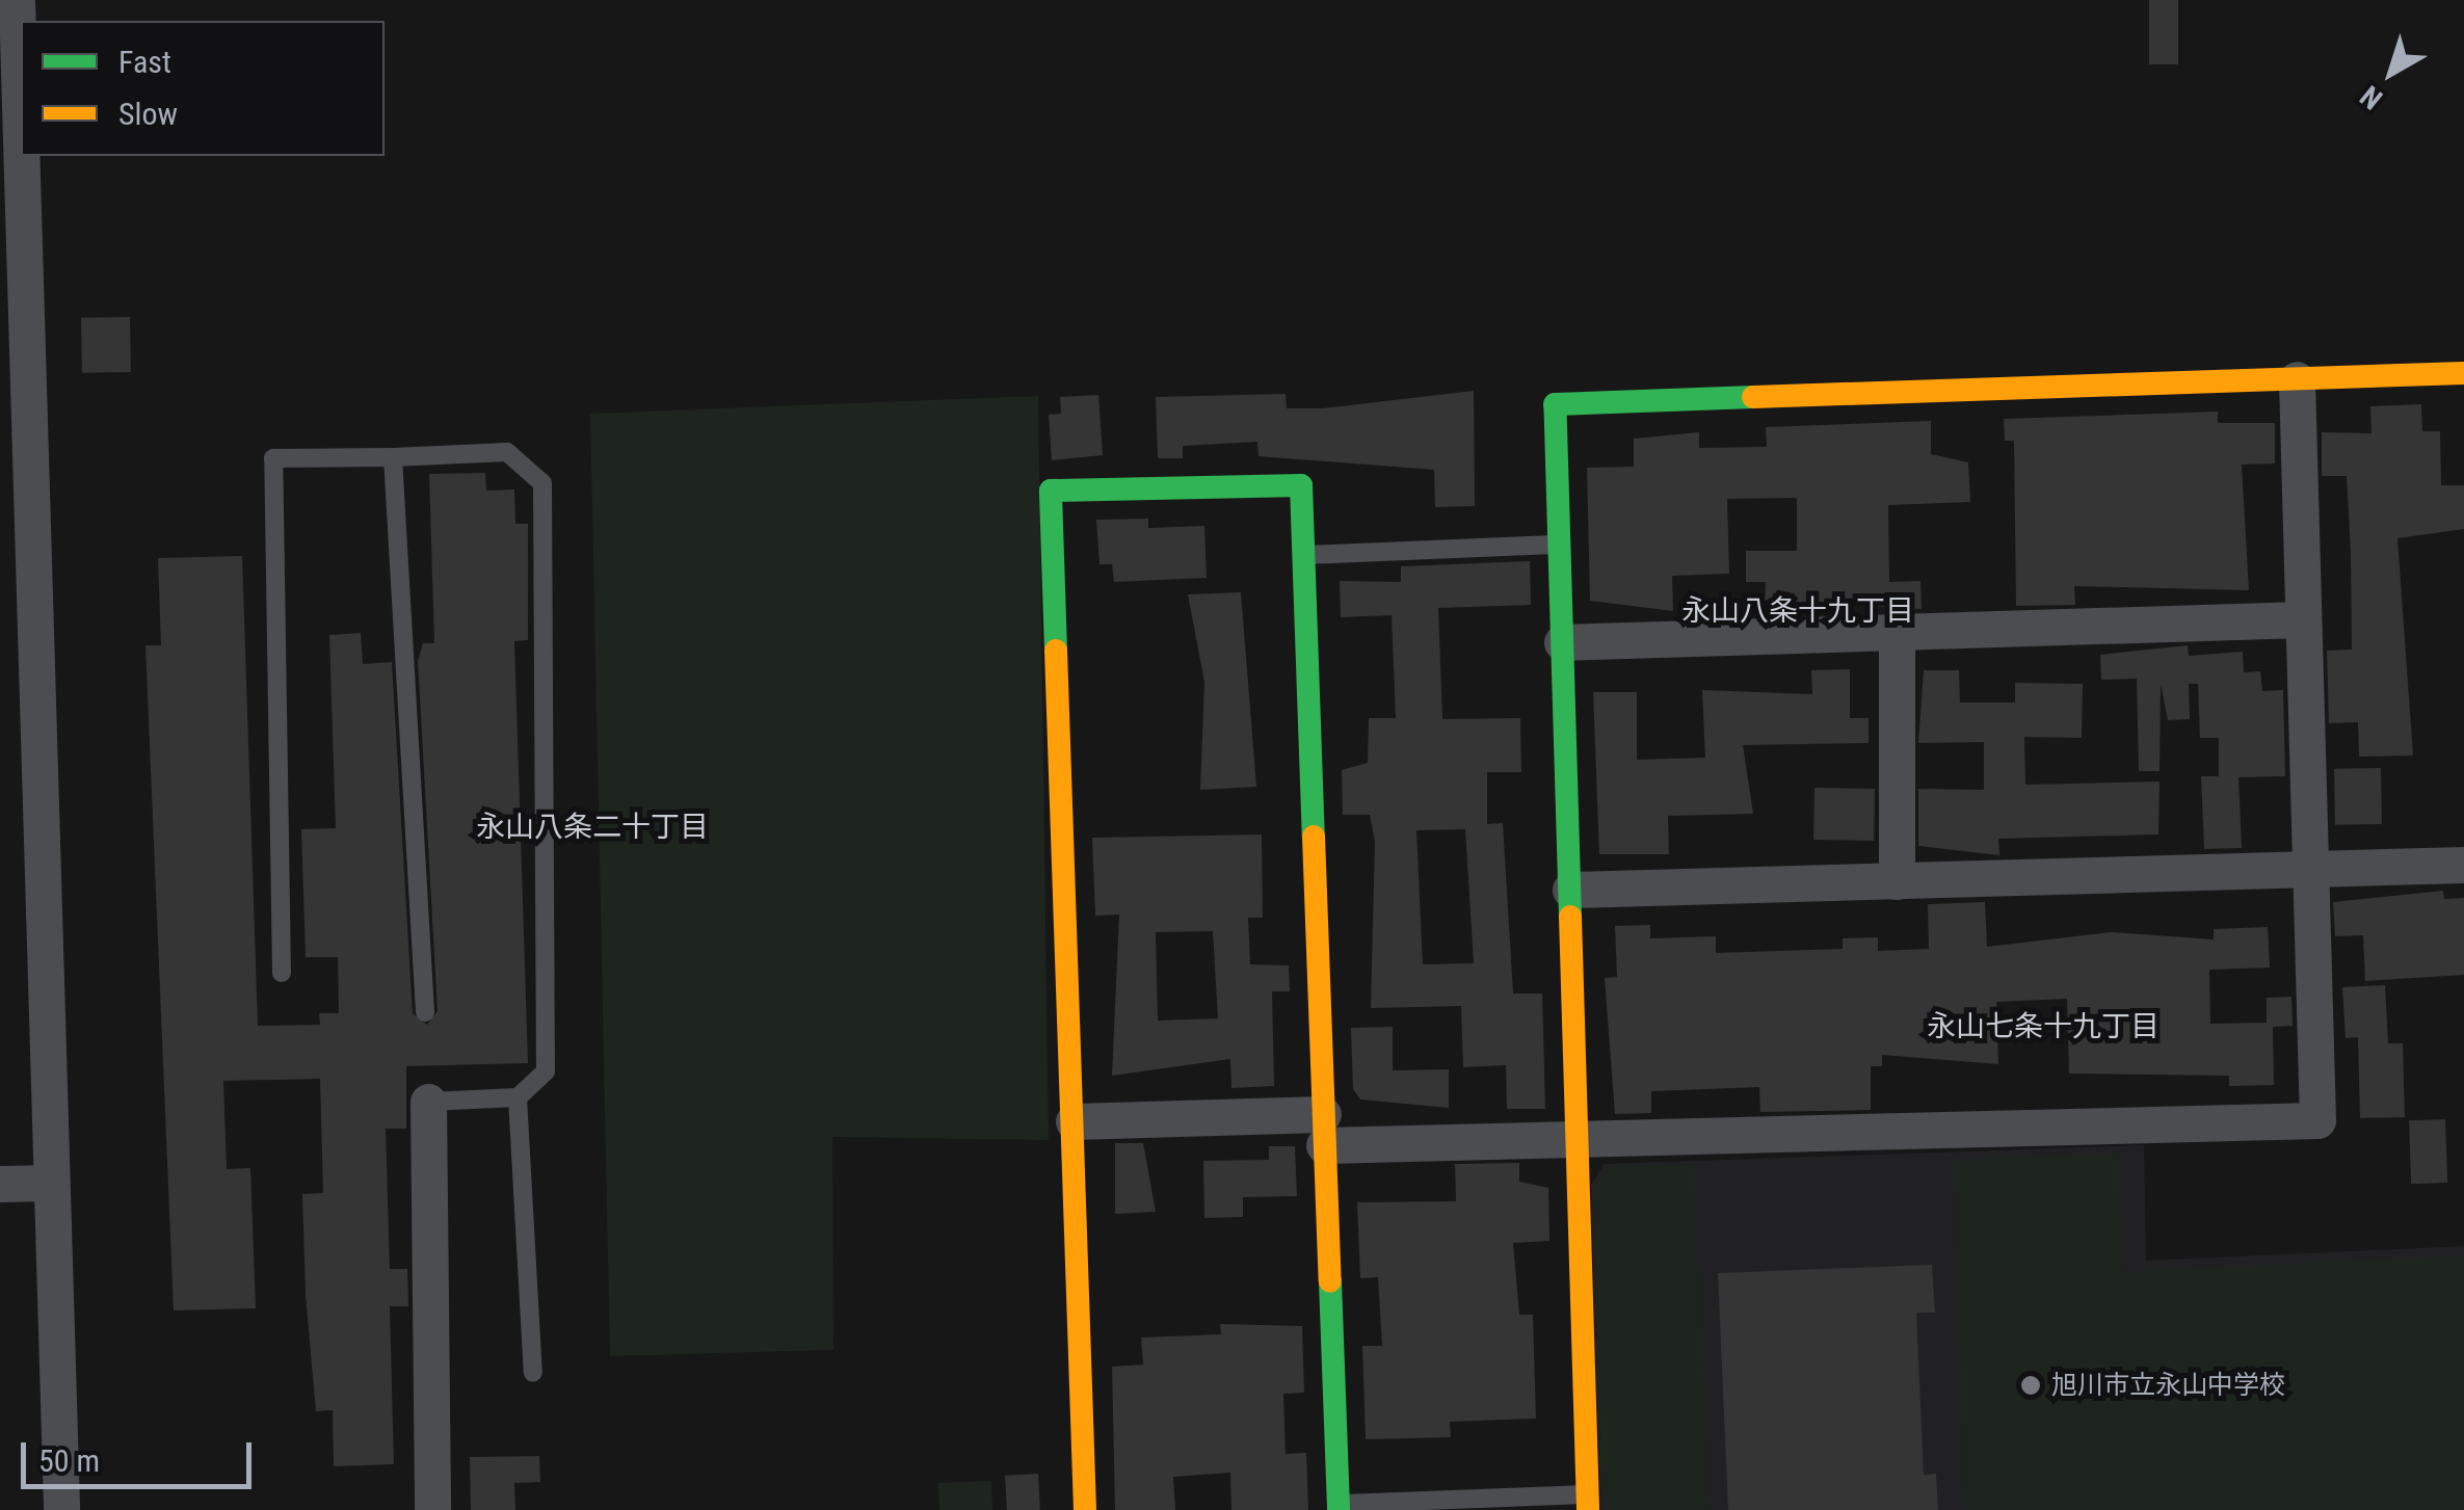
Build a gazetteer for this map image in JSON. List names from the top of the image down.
{
  "districts": ["永山八条十九丁目", "永山八条二十丁目", "永山七条十九丁目"],
  "places": ["旭川市立永山中学校"],
  "legend": ["Fast", "Slow"],
  "scale_bar": "50 m",
  "north": "bottom left"
}
